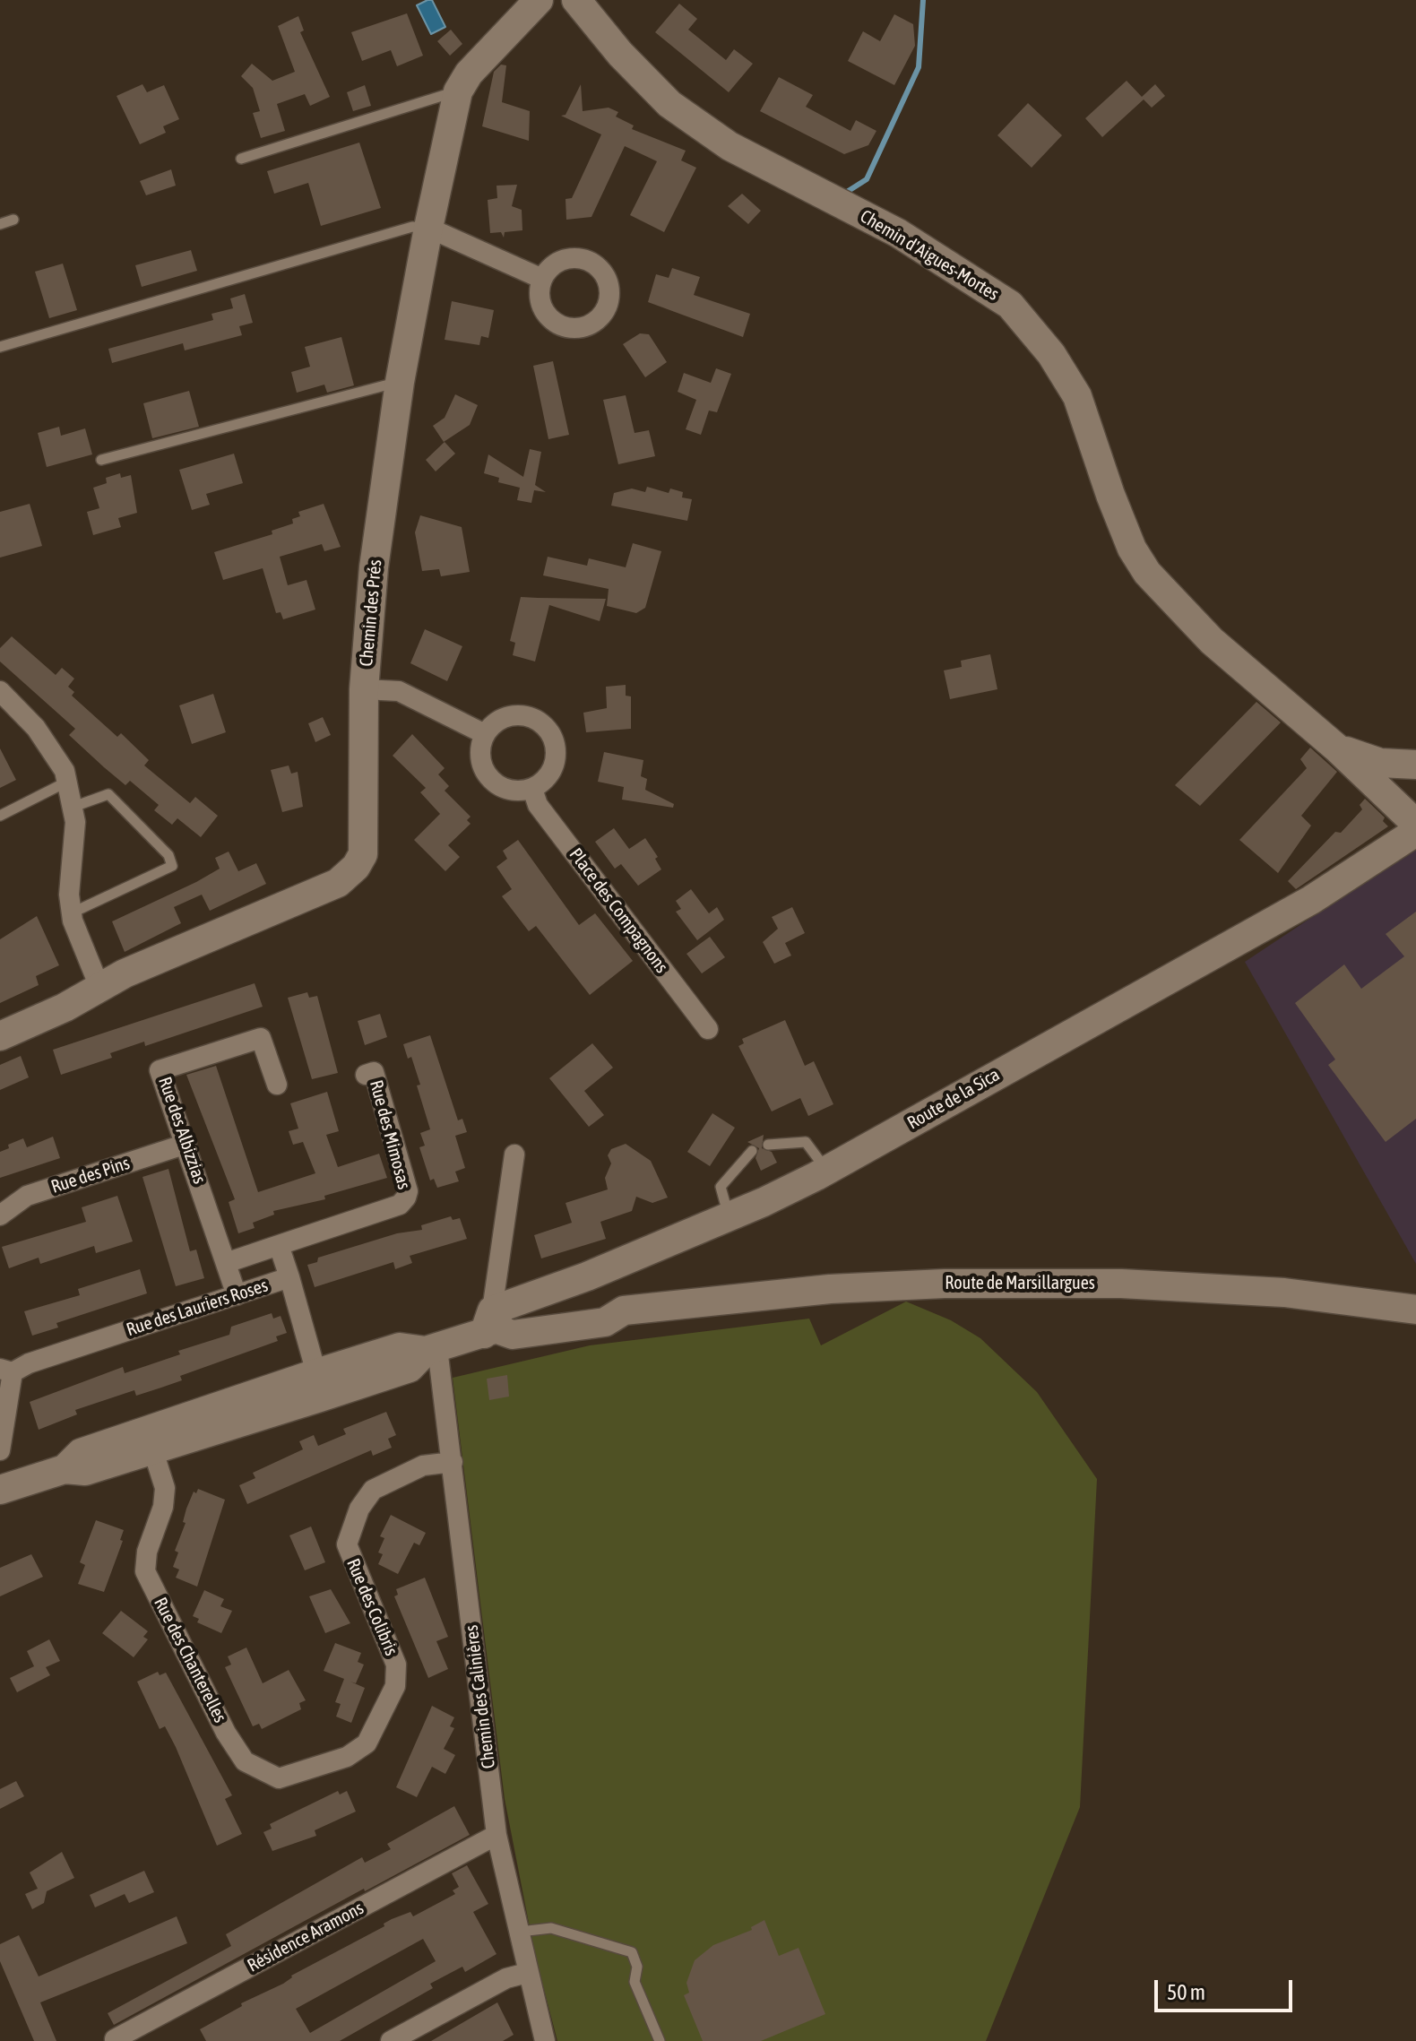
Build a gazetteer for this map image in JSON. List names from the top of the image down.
{
  "streets": {
    "street": [
      "Chemin d'Aigues-Mortes",
      "Chemin des Prés",
      "Place des Compagnons",
      "Route de la Sica",
      "Rue des Albizzias",
      "Rue des Mimosas",
      "Rue des Pins",
      "Route de Marsillargues",
      "Rue des Lauriers Roses",
      "Rue des Colibris",
      "Rue des Chanterelles",
      "Chemin des Calinières",
      "Résidence Aramons"
    ]
  },
  "crossings": [
    ["Route de la Sica", "Route de Marsillargues"],
    ["Rue des Albizzias", "Rue des Mimosas"],
    ["Rue des Albizzias", "Rue des Pins"],
    ["Rue des Albizzias", "Rue des Lauriers Roses"],
    ["Route de Marsillargues", "Rue des Lauriers Roses"],
    ["Route de Marsillargues", "Rue des Chanterelles"],
    ["Route de Marsillargues", "Chemin des Calinières"],
    ["Rue des Colibris", "Rue des Chanterelles"],
    ["Rue des Colibris", "Chemin des Calinières"],
    ["Chemin des Calinières", "Résidence Aramons"]
  ],
  "scale_bar": "50 m"
}
